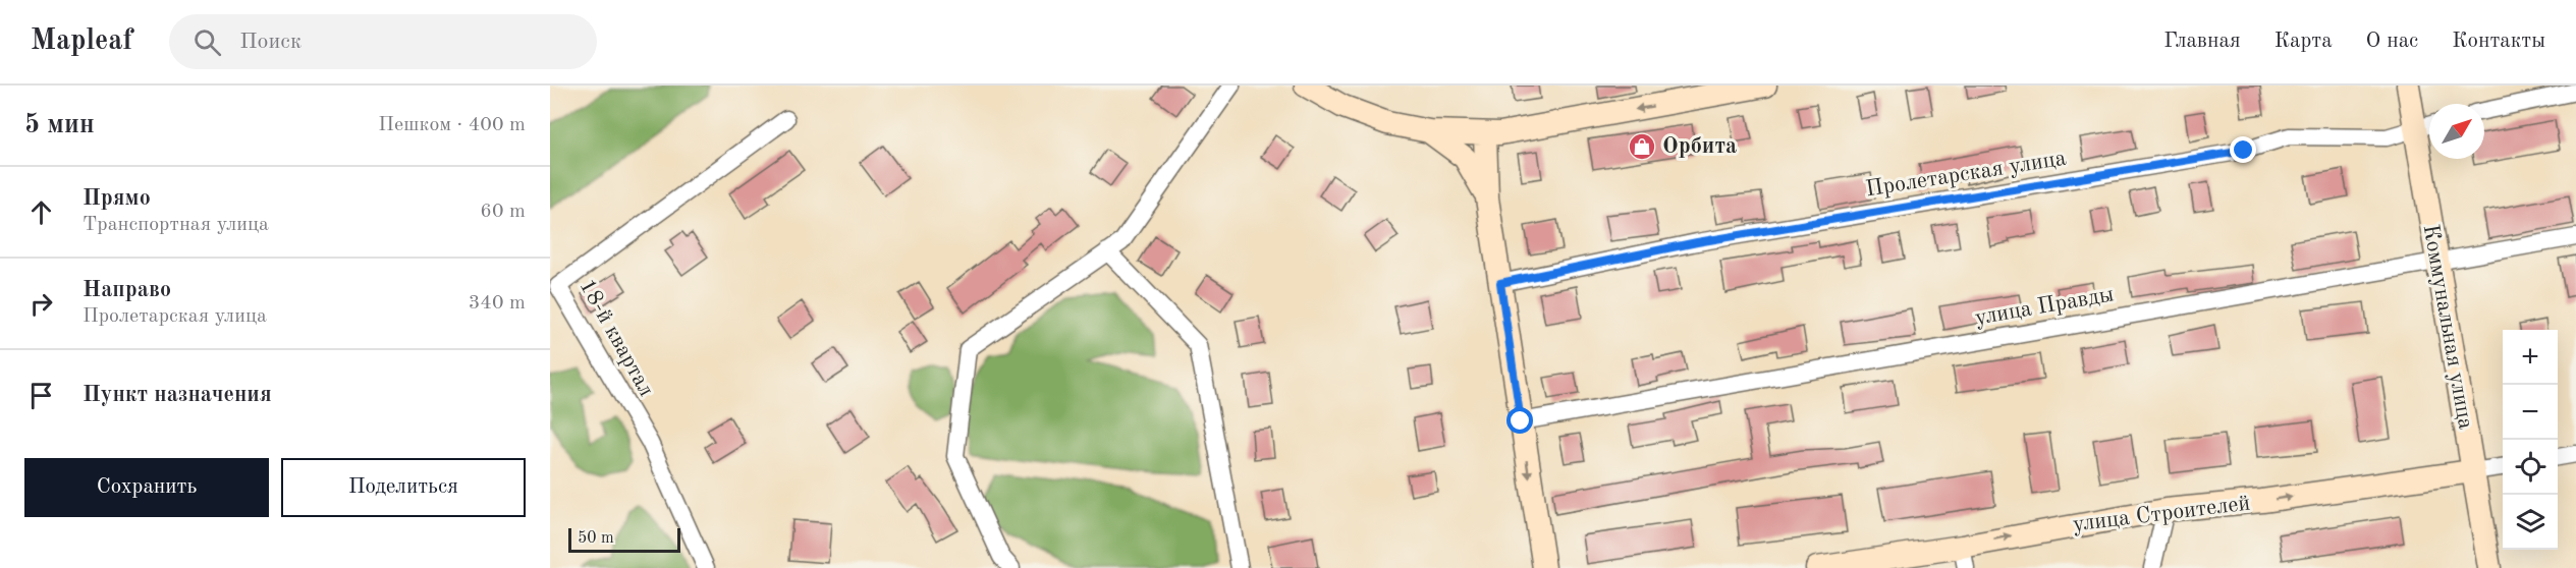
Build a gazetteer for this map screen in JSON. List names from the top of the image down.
{
  "streets": {
    "street": [
      "Пролетарская улица",
      "улица Правды",
      "Коммунальная улица",
      "18-й квартал",
      "улица Строителей"
    ]
  },
  "crossings": [
    ["Пролетарская улица", "Коммунальная улица"],
    ["улица Правды", "Коммунальная улица"],
    ["Коммунальная улица", "улица Строителей"]
  ],
  "one_way": ["улица Строителей"],
  "places": {
    "shop": ["Орбита"]
  },
  "scale_bar": "50 m",
  "north": "top right",
  "page": {
    "header": "Mapleaf",
    "search": "Поиск",
    "nav": [
      "Главная",
      "Карта",
      "О нас",
      "Контакты"
    ],
    "heading": ["5 мин", "Пешком · 400 m"],
    "list": [
      ["Прямо", "Транспортная улица", "60 m"],
      ["Направо", "Пролетарская улица", "340 m"],
      "Пункт назначения"
    ],
    "map_buttons": ["+", "−"],
    "buttons": ["Сохранить", "Поделиться"],
    "scale": "50 m"
  }
}
